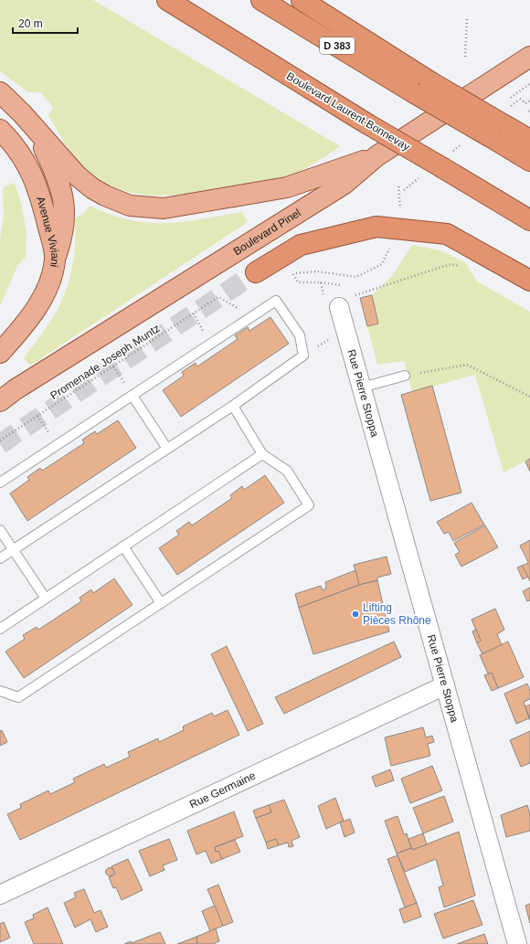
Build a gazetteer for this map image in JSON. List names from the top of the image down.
{
  "streets": {
    "highway": ["D 383", "Boulevard Laurent Bonnevay"],
    "main road": ["Boulevard Pinel", "Avenue Viviani"],
    "street": ["Rue Pierre Stoppa", "Rue Germaine"],
    "path": ["Promenade Joseph Muntz"]
  },
  "crossings": [
    ["Rue Pierre Stoppa", "Rue Germaine"]
  ],
  "places": ["Lifting Pièces Rhône"],
  "scale_bar": "20 m"
}
